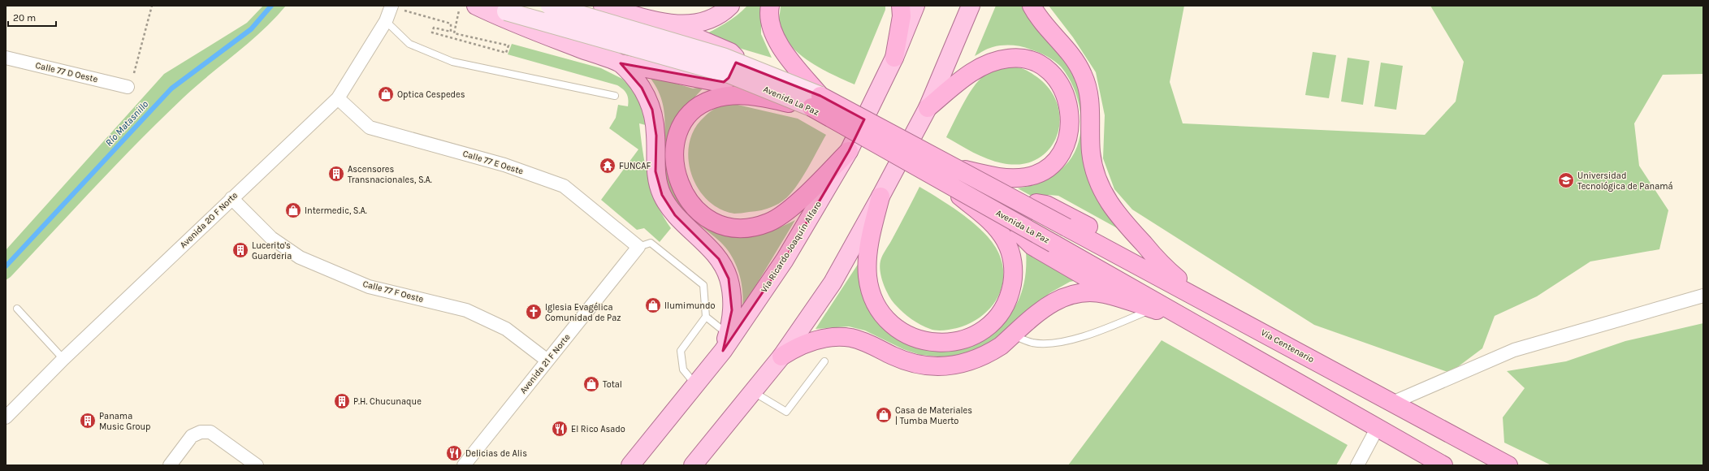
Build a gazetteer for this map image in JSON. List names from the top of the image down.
{
  "streets": {
    "highway": ["Avenida La Paz", "Vía Centenario"],
    "main road": ["Vía Ricardo Joaquín Alfaro"],
    "street": [
      "Calle 77 D Oeste",
      "Calle 77 E Oeste",
      "Avenida 20 F Norte",
      "Calle 77 F Oeste",
      "Avenida 21 F Norte"
    ]
  },
  "crossings": [
    ["Avenida La Paz", "Vía Centenario"],
    ["Calle 77 E Oeste", "Avenida 20 F Norte"],
    ["Calle 77 E Oeste", "Avenida 21 F Norte"],
    ["Avenida 20 F Norte", "Calle 77 F Oeste"],
    ["Calle 77 F Oeste", "Avenida 21 F Norte"]
  ],
  "water": ["Río Matasnillo"],
  "places": {
    "shop": [
      "Optica Cespedes",
      "Intermedic, S.A.",
      "Ilumimundo",
      "Total",
      "Casa de Materiales | Tumba Muerto"
    ],
    "temple": ["FUNCAF"],
    "building": [
      "Ascensores Transnacionales, S.A.",
      "Lucerito's Guarderia",
      "P.H. Chucunaque",
      "Panama Music Group"
    ],
    "school or university": ["Universidad Tecnológica de Panamá"],
    "church": ["Iglesia Evagélica Comunidad de Paz"],
    "restaurant": ["El Rico Asado", "Delicias de Alis"]
  },
  "scale_bar": "20 m"
}
